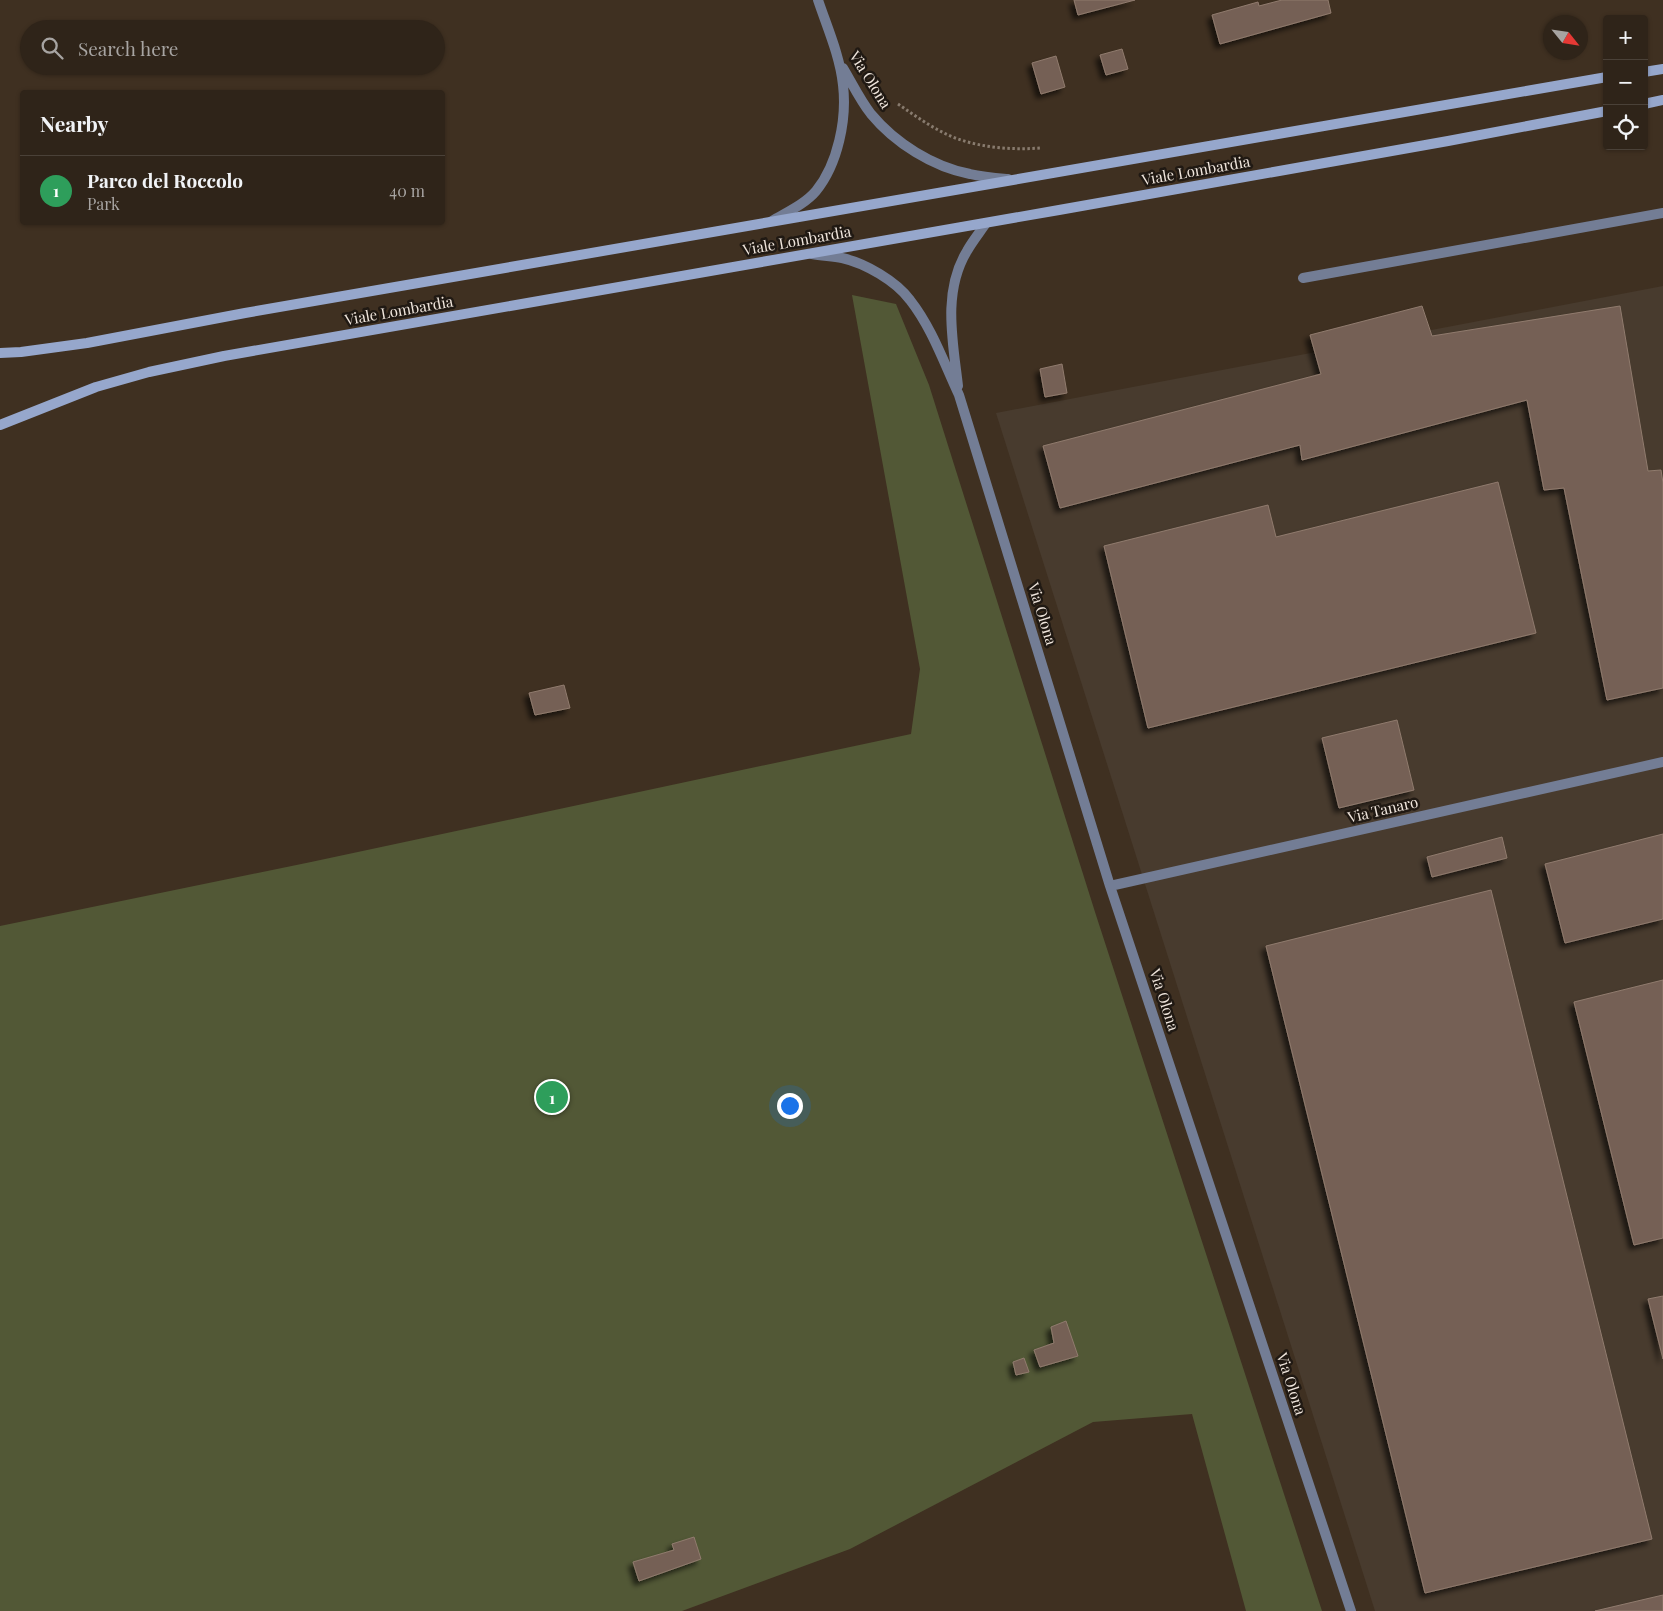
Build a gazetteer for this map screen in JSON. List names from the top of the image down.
{
  "streets": {
    "main road": ["Viale Lombardia"],
    "street": ["Via Olona", "Via Tanaro"]
  },
  "crossings": [
    ["Via Olona", "Viale Lombardia"],
    ["Via Olona", "Via Tanaro"]
  ],
  "north": "bottom right",
  "page": {
    "map_buttons": ["+", "−"],
    "search": "Search here",
    "heading": "Nearby",
    "list": [
      {
        "mark": "1",
        "name": "Parco del Roccolo",
        "note": "Park",
        "value": "40 m"
      }
    ],
    "pins": "1"
  }
}
